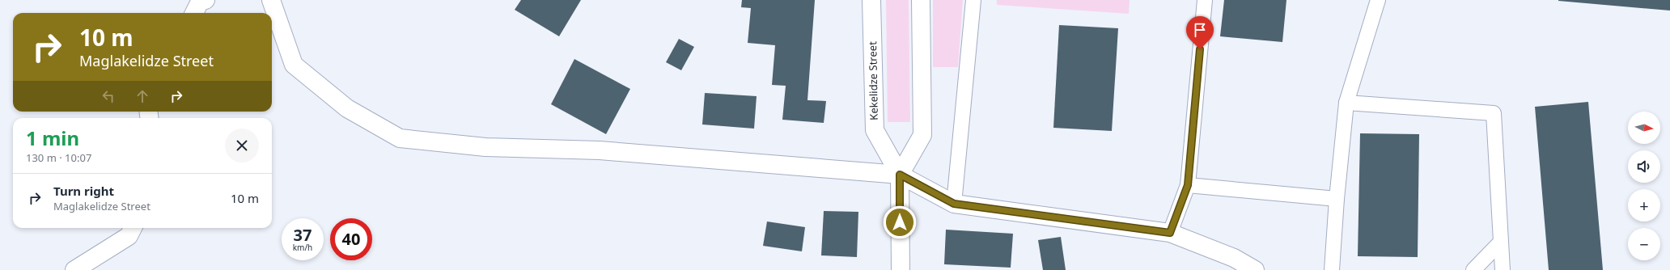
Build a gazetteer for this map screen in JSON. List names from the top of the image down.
{
  "streets": {
    "street": ["Kekelidze Street"]
  },
  "north": "right",
  "page": {
    "turn": ["10 m", "Maglakelidze Street"],
    "map_buttons": ["+", "−"],
    "heading": ["1 min", "130 m · 10:07"],
    "list": [
      {
        "name": "Turn right",
        "note": "Maglakelidze Street",
        "value": "10 m"
      }
    ],
    "speed": "37 km/h",
    "limit": "40"
  }
}
